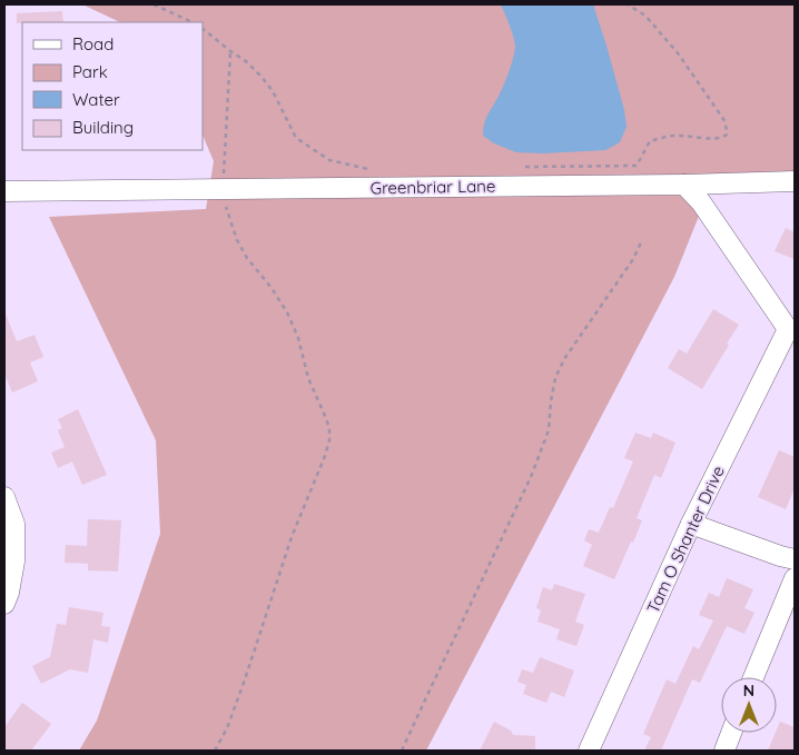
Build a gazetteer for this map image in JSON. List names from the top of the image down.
{
  "streets": {
    "street": ["Greenbriar Lane", "Tam O Shanter Drive"]
  },
  "legend": [
    "Road",
    "Park",
    "Water",
    "Building"
  ],
  "north": "top"
}
